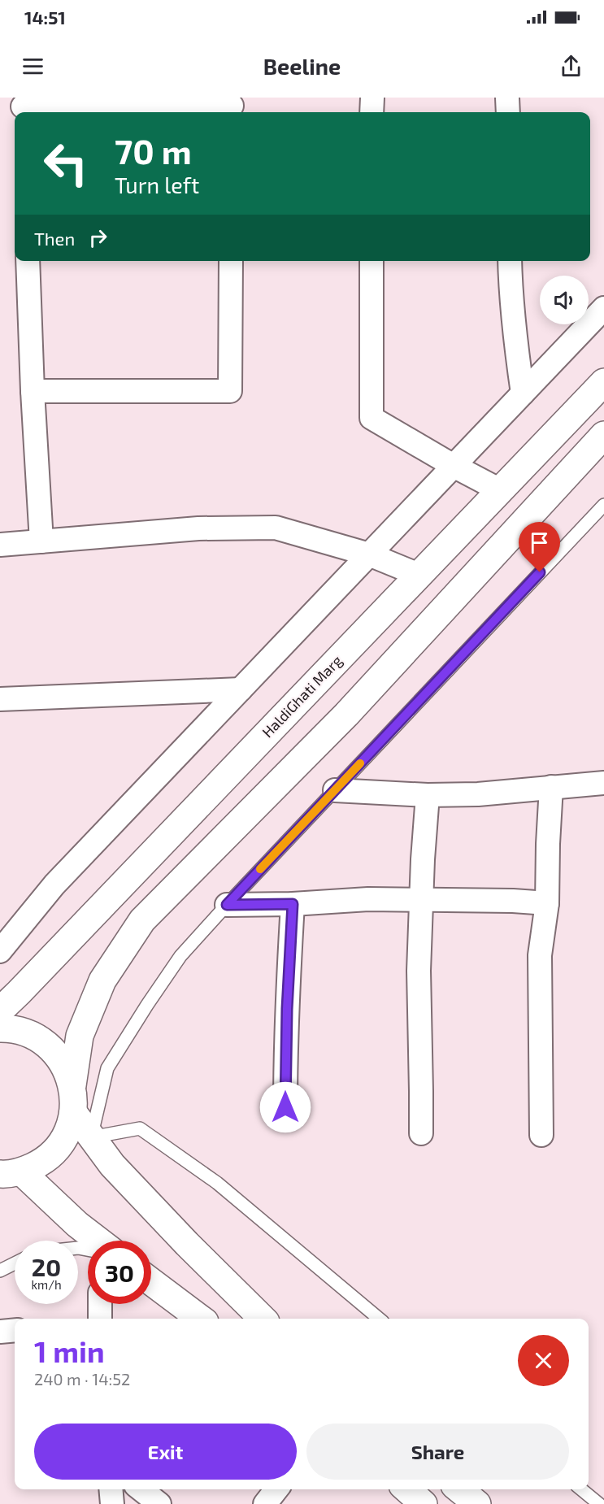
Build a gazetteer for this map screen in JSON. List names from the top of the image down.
{
  "streets": {
    "street": ["HaldiGhati Marg"]
  },
  "page": {
    "status": "14:51",
    "header": "Beeline",
    "turn": ["70 m", "Turn left"],
    "then": "Then",
    "speed": "20 km/h",
    "limit": "30",
    "heading": ["1 min", "240 m · 14:52"],
    "buttons": ["Exit", "Share"]
  }
}
